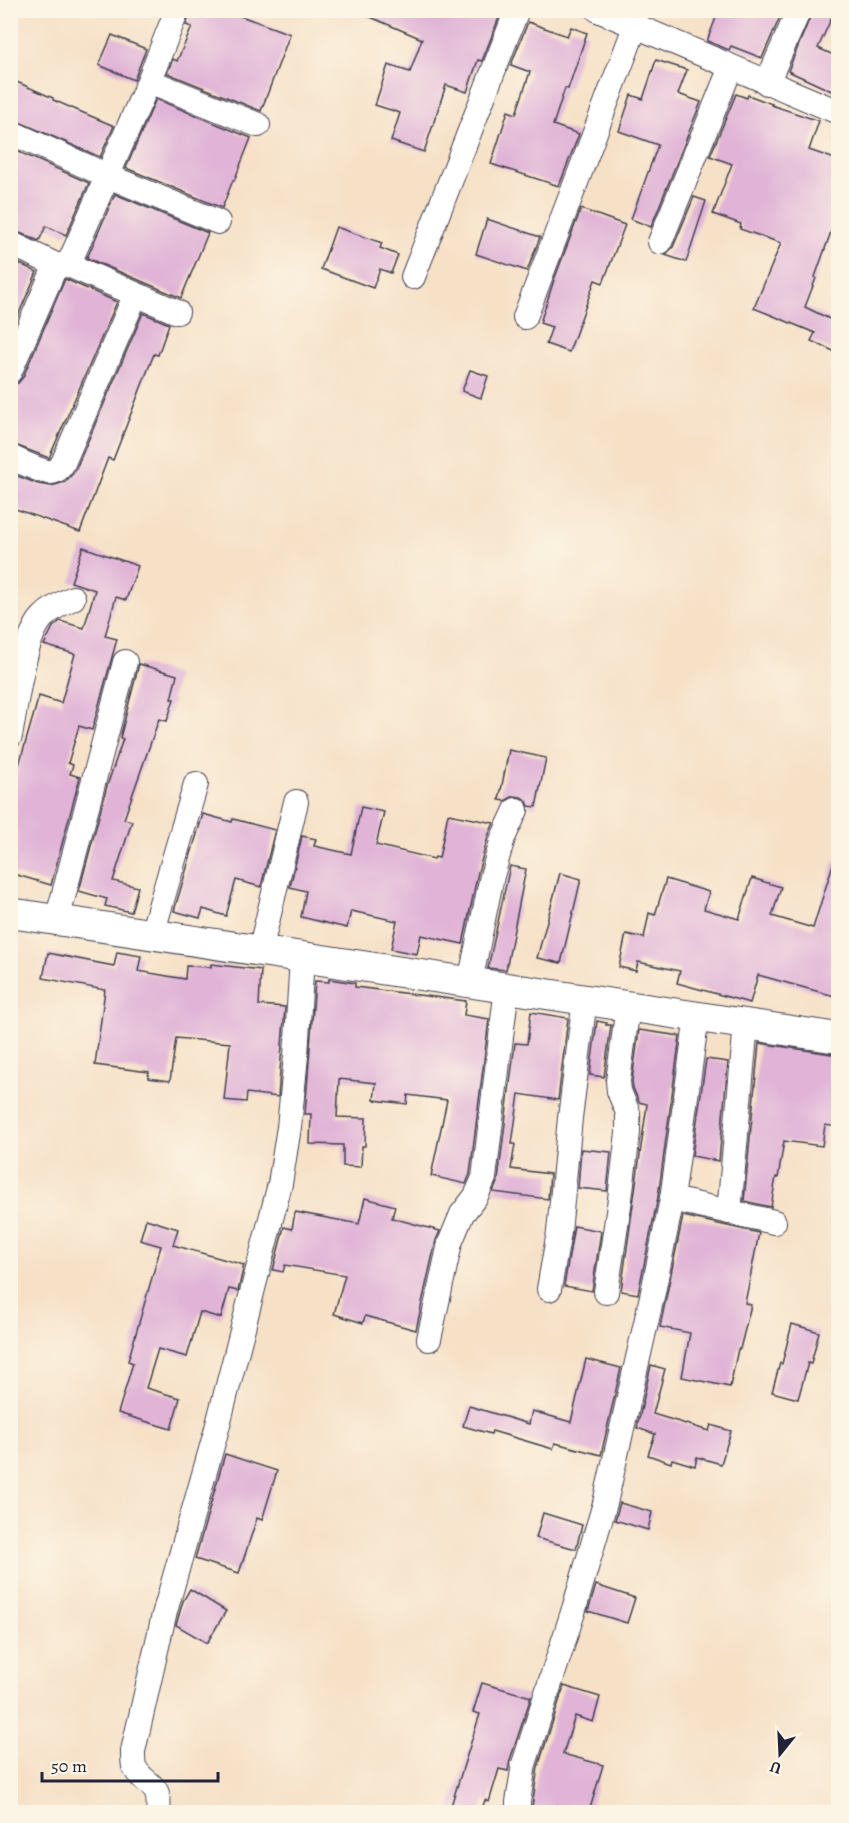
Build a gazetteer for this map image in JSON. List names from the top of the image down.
{
  "scale_bar": "50 m",
  "north": "bottom"
}
